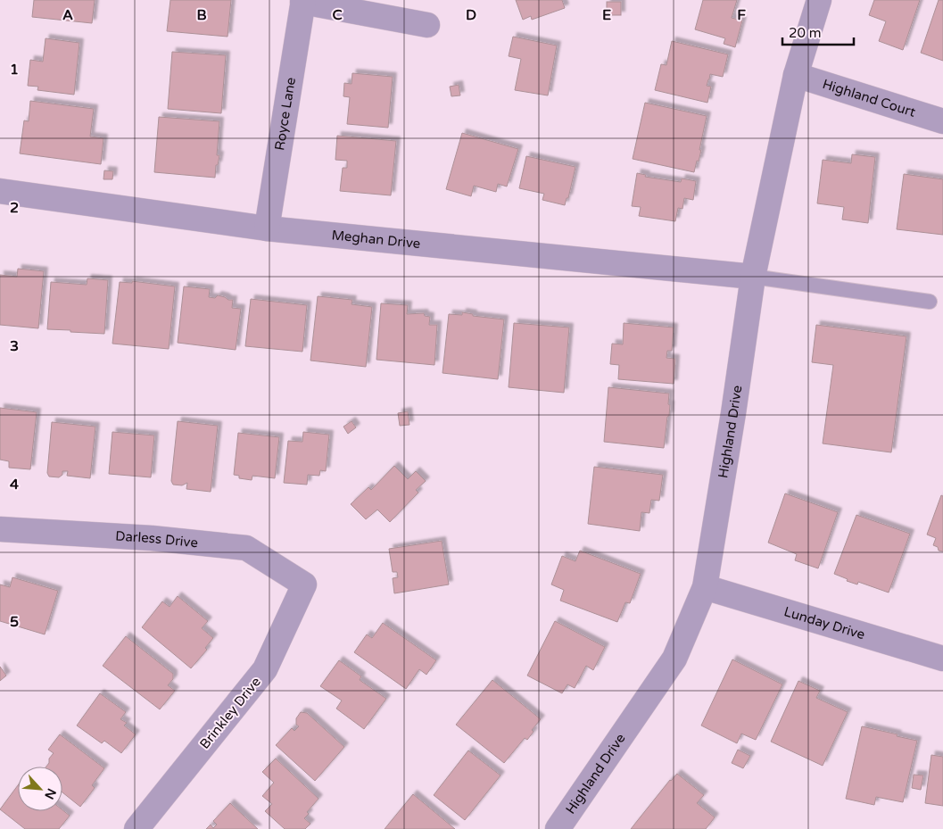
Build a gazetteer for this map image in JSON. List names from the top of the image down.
{
  "streets": {
    "street": [
      "Highland Court",
      "Royce Lane",
      "Meghan Drive",
      "Highland Drive",
      "Darless Drive",
      "Lunday Drive",
      "Brinkley Drive"
    ]
  },
  "crossings": [
    ["Highland Court", "Highland Drive"],
    ["Royce Lane", "Meghan Drive"],
    ["Meghan Drive", "Highland Drive"],
    ["Highland Drive", "Lunday Drive"],
    ["Darless Drive", "Brinkley Drive"]
  ],
  "scale_bar": "20 m",
  "north": "bottom right",
  "grid": {
    "columns": [
      "A",
      "B",
      "C",
      "D",
      "E",
      "F"
    ],
    "rows": [
      "1",
      "2",
      "3",
      "4",
      "5"
    ]
  }
}
